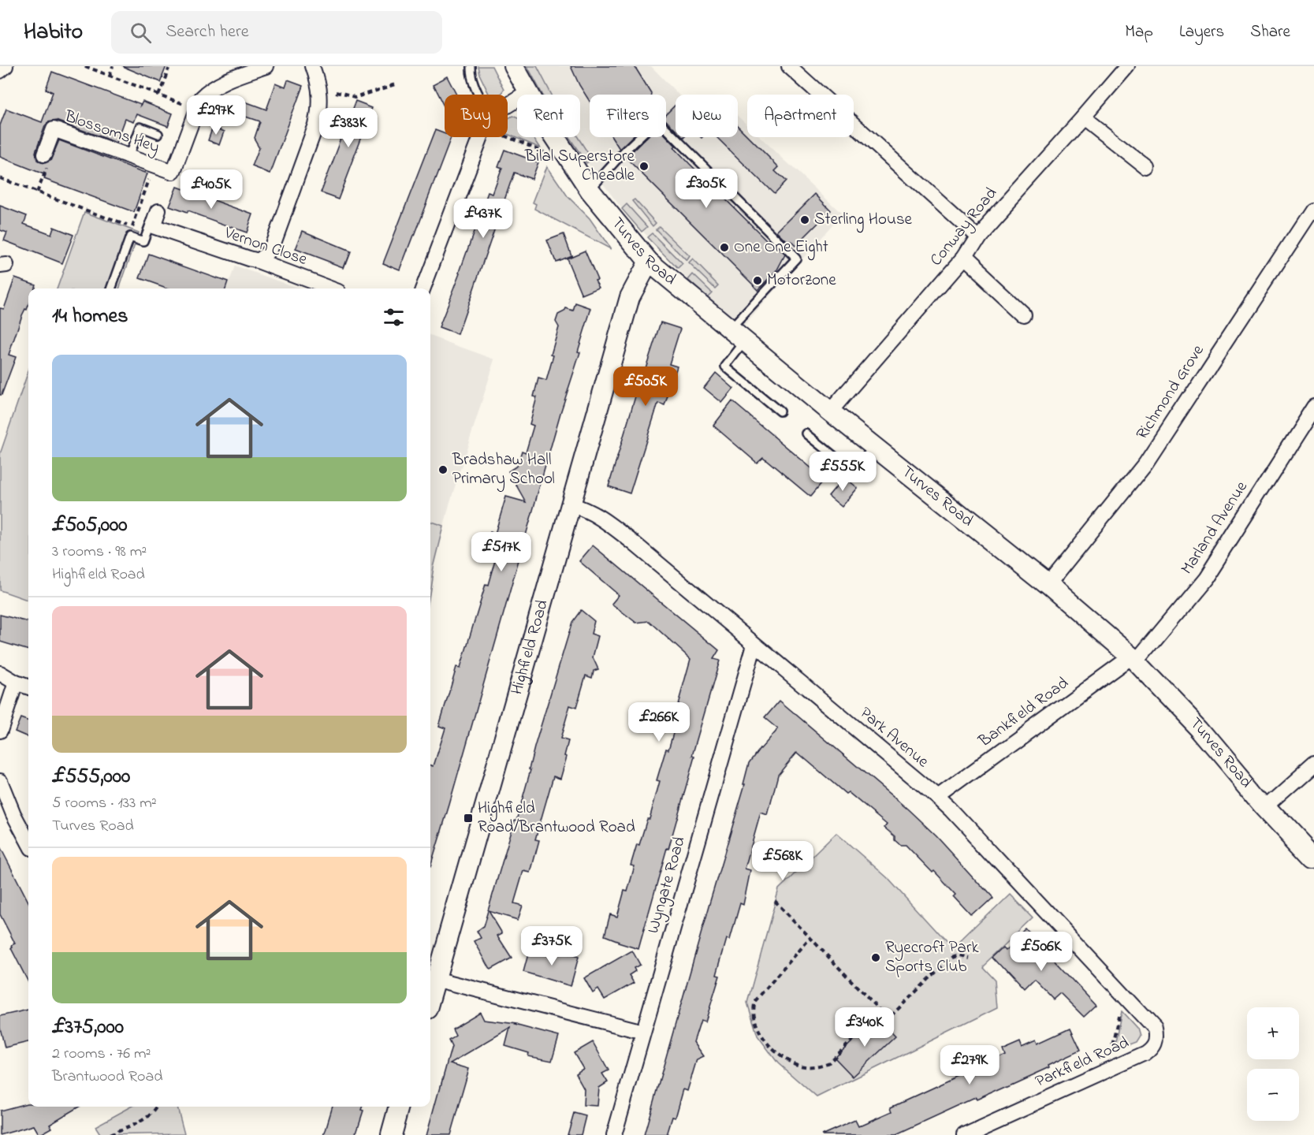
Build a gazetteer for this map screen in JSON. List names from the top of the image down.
{
  "streets": {
    "street": [
      "Blossoms Hey",
      "Conway Road",
      "Vernon Close",
      "Turves Road",
      "Richmond Grove",
      "Marland Avenue",
      "Highfield Road",
      "Bankfield Road",
      "Park Avenue",
      "Wyngate Road",
      "Parkfield Road"
    ]
  },
  "crossings": [
    ["Conway Road", "Turves Road"],
    ["Turves Road", "Richmond Grove"],
    ["Turves Road", "Marland Avenue"],
    ["Turves Road", "Highfield Road"],
    ["Turves Road", "Bankfield Road"],
    ["Marland Avenue", "Bankfield Road"],
    ["Highfield Road", "Park Avenue"],
    ["Bankfield Road", "Park Avenue"],
    ["Park Avenue", "Wyngate Road"],
    ["Park Avenue", "Parkfield Road"]
  ],
  "places": {
    "other": [
      "Bilal Superstore Cheadle",
      "Sterling House",
      "One One Eight",
      "Motorzone",
      "Bradshaw Hall Primary School",
      "Ryecroft Park Sports Club"
    ],
    "transit": ["Highfield Road/Brantwood Road"]
  },
  "page": {
    "header": "Habito",
    "search": "Search here",
    "nav": ["Map", "Layers", "Share"],
    "chip": [
      "Buy",
      "Rent",
      "Filters",
      "New",
      "Apartment"
    ],
    "price": [
      "£297K",
      "£383K",
      "£305K",
      "£405K",
      "£437K",
      "£505K",
      "£555K",
      "£517K",
      "£266K",
      "£568K",
      "£375K",
      "£506K",
      "£340K",
      "£279K"
    ],
    "heading": "14 homes",
    "list": [
      {
        "name": "£505,000",
        "note": "3 rooms · 98 m² · Highfield Road"
      },
      {
        "name": "£555,000",
        "note": "5 rooms · 133 m² · Turves Road"
      },
      {
        "name": "£375,000",
        "note": "2 rooms · 76 m² · Brantwood Road"
      }
    ],
    "map_buttons": ["+", "−"]
  }
}
